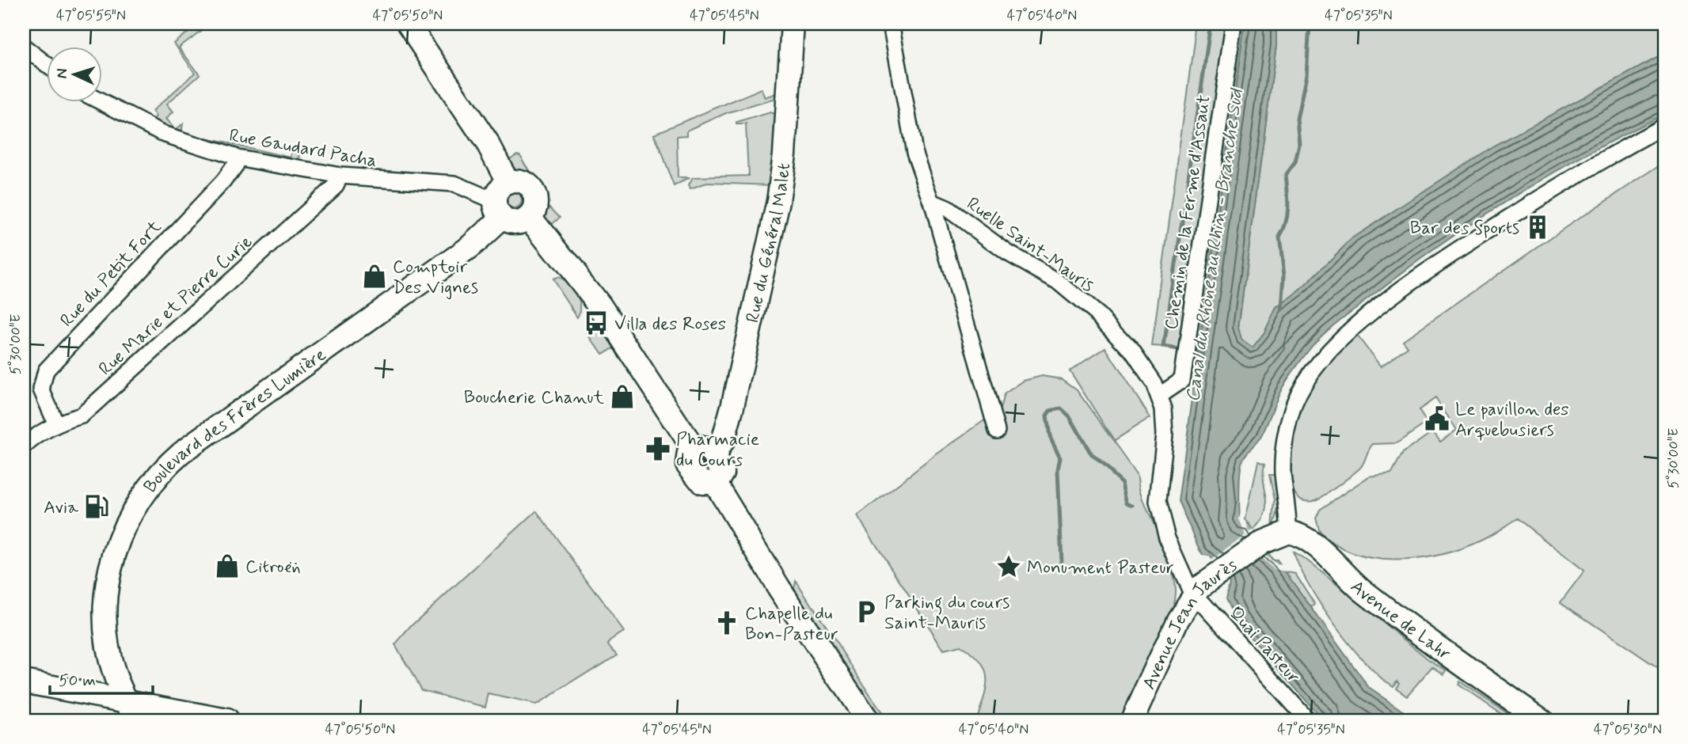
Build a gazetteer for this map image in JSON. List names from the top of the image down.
{
  "streets": {
    "main road": [
      "Rue du Général Malet",
      "Boulevard des Frères Lumière",
      "Avenue de Lahr",
      "Avenue Jean Jaurès"
    ],
    "street": [
      "Rue Gaudard Pacha",
      "Chemin de la Ferme d'Assaut",
      "Ruelle Saint-Mauris",
      "Rue du Petit Fort",
      "Rue Marie et Pierre Curie",
      "Quai Pasteur"
    ]
  },
  "crossings": [
    ["Rue Gaudard Pacha", "Rue du Petit Fort"],
    ["Rue Gaudard Pacha", "Rue Marie et Pierre Curie"],
    ["Rue Gaudard Pacha", "Boulevard des Frères Lumière"],
    ["Chemin de la Ferme d'Assaut", "Ruelle Saint-Mauris"],
    ["Ruelle Saint-Mauris", "Avenue Jean Jaurès"],
    ["Ruelle Saint-Mauris", "Quai Pasteur"],
    ["Rue du Petit Fort", "Rue Marie et Pierre Curie"],
    ["Avenue de Lahr", "Avenue Jean Jaurès"],
    ["Avenue Jean Jaurès", "Quai Pasteur"]
  ],
  "water": ["Canal du Rhône au Rhin - Branche Sud"],
  "places": {
    "building": ["Bar des Sports"],
    "shop": ["Comptoir Des Vignes", "Boucherie Chanut", "Citroën"],
    "bus stop": ["Villa des Roses"],
    "public building": ["Le pavillon des Arquebusiers"],
    "pharmacy": ["Pharmacie du Cours"],
    "fuel station": ["Avia"],
    "place": ["Monument Pasteur"],
    "parking": ["Parking du cours Saint-Mauris"],
    "church": ["Chapelle du Bon-Pasteur"]
  },
  "scale_bar": "50 m",
  "north": "left",
  "coordinates": [
    "47°05'55\"N",
    "47°05'50\"N",
    "47°05'45\"N",
    "47°05'40\"N",
    "47°05'35\"N",
    "5°30'00\"E",
    "47°05'30\"N"
  ]
}
